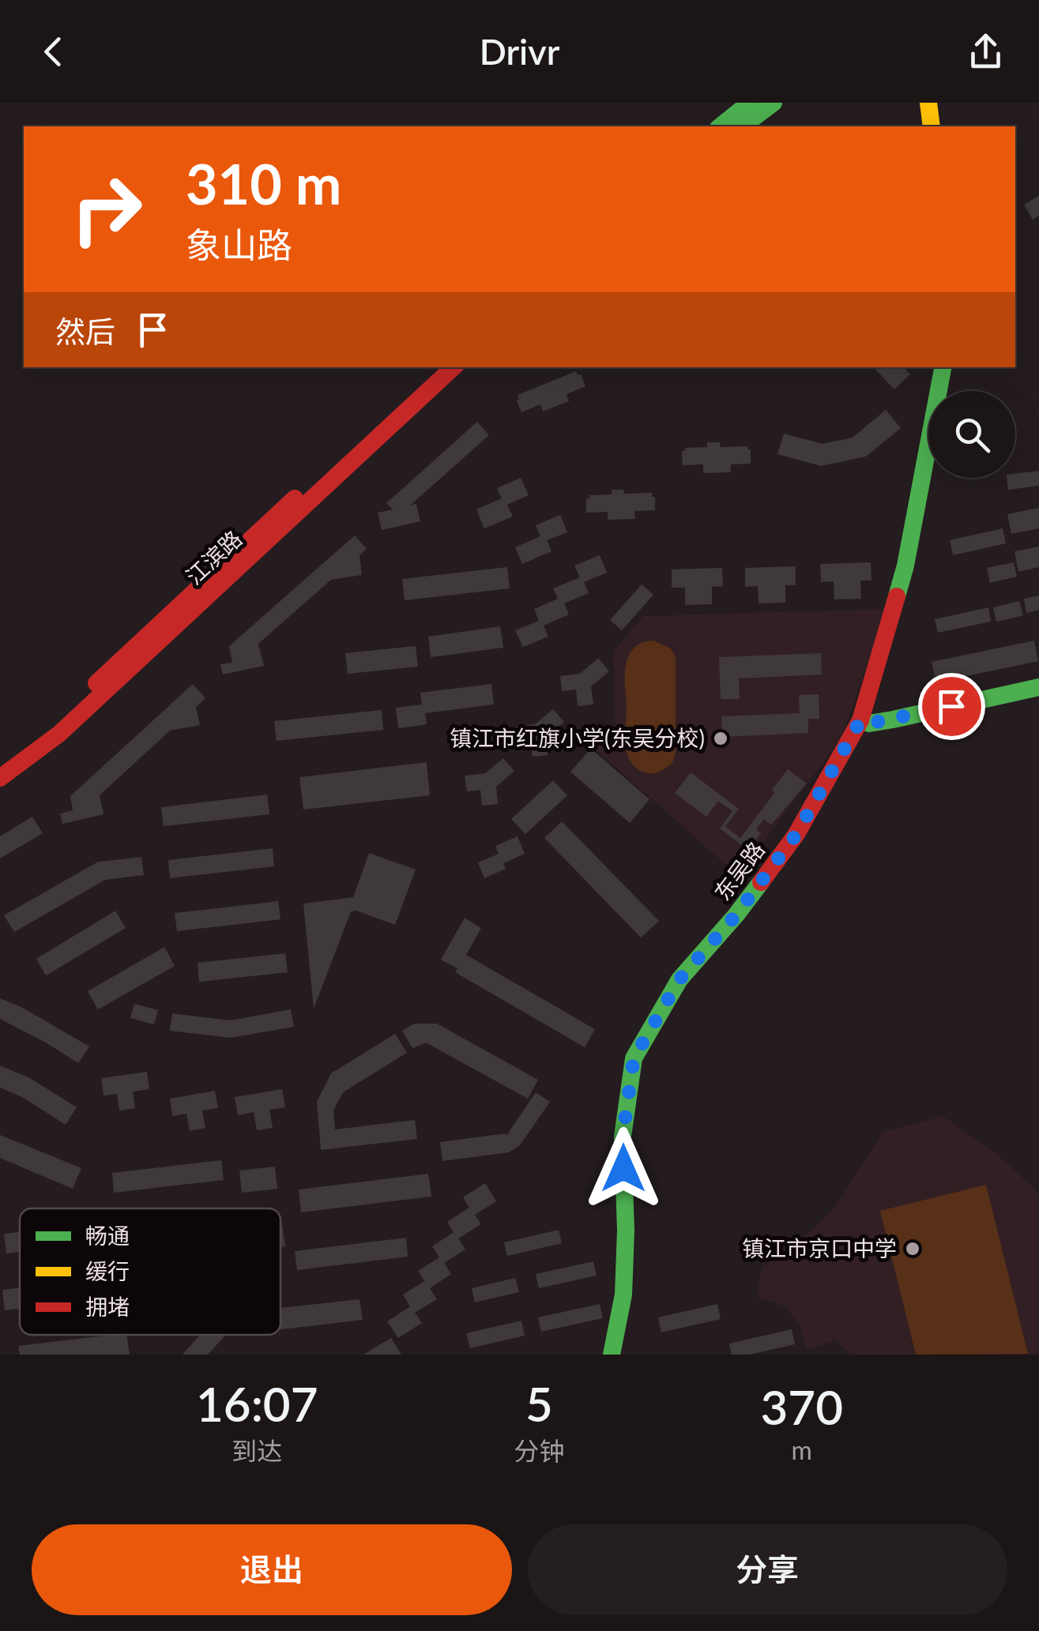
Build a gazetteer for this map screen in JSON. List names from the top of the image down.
{
  "streets": {
    "main road": ["江滨路", "东吴路"]
  },
  "places": ["镇江市红旗小学(东吴分校)", "镇江市京口中学"],
  "legend": ["畅通", "缓行", "拥堵"],
  "page": {
    "header": "Drivr",
    "turn": ["310 m", "象山路"],
    "then": "然后",
    "eta": [
      "16:07",
      "到达",
      "5",
      "分钟",
      "370",
      "m"
    ],
    "buttons": ["退出", "分享"]
  }
}
